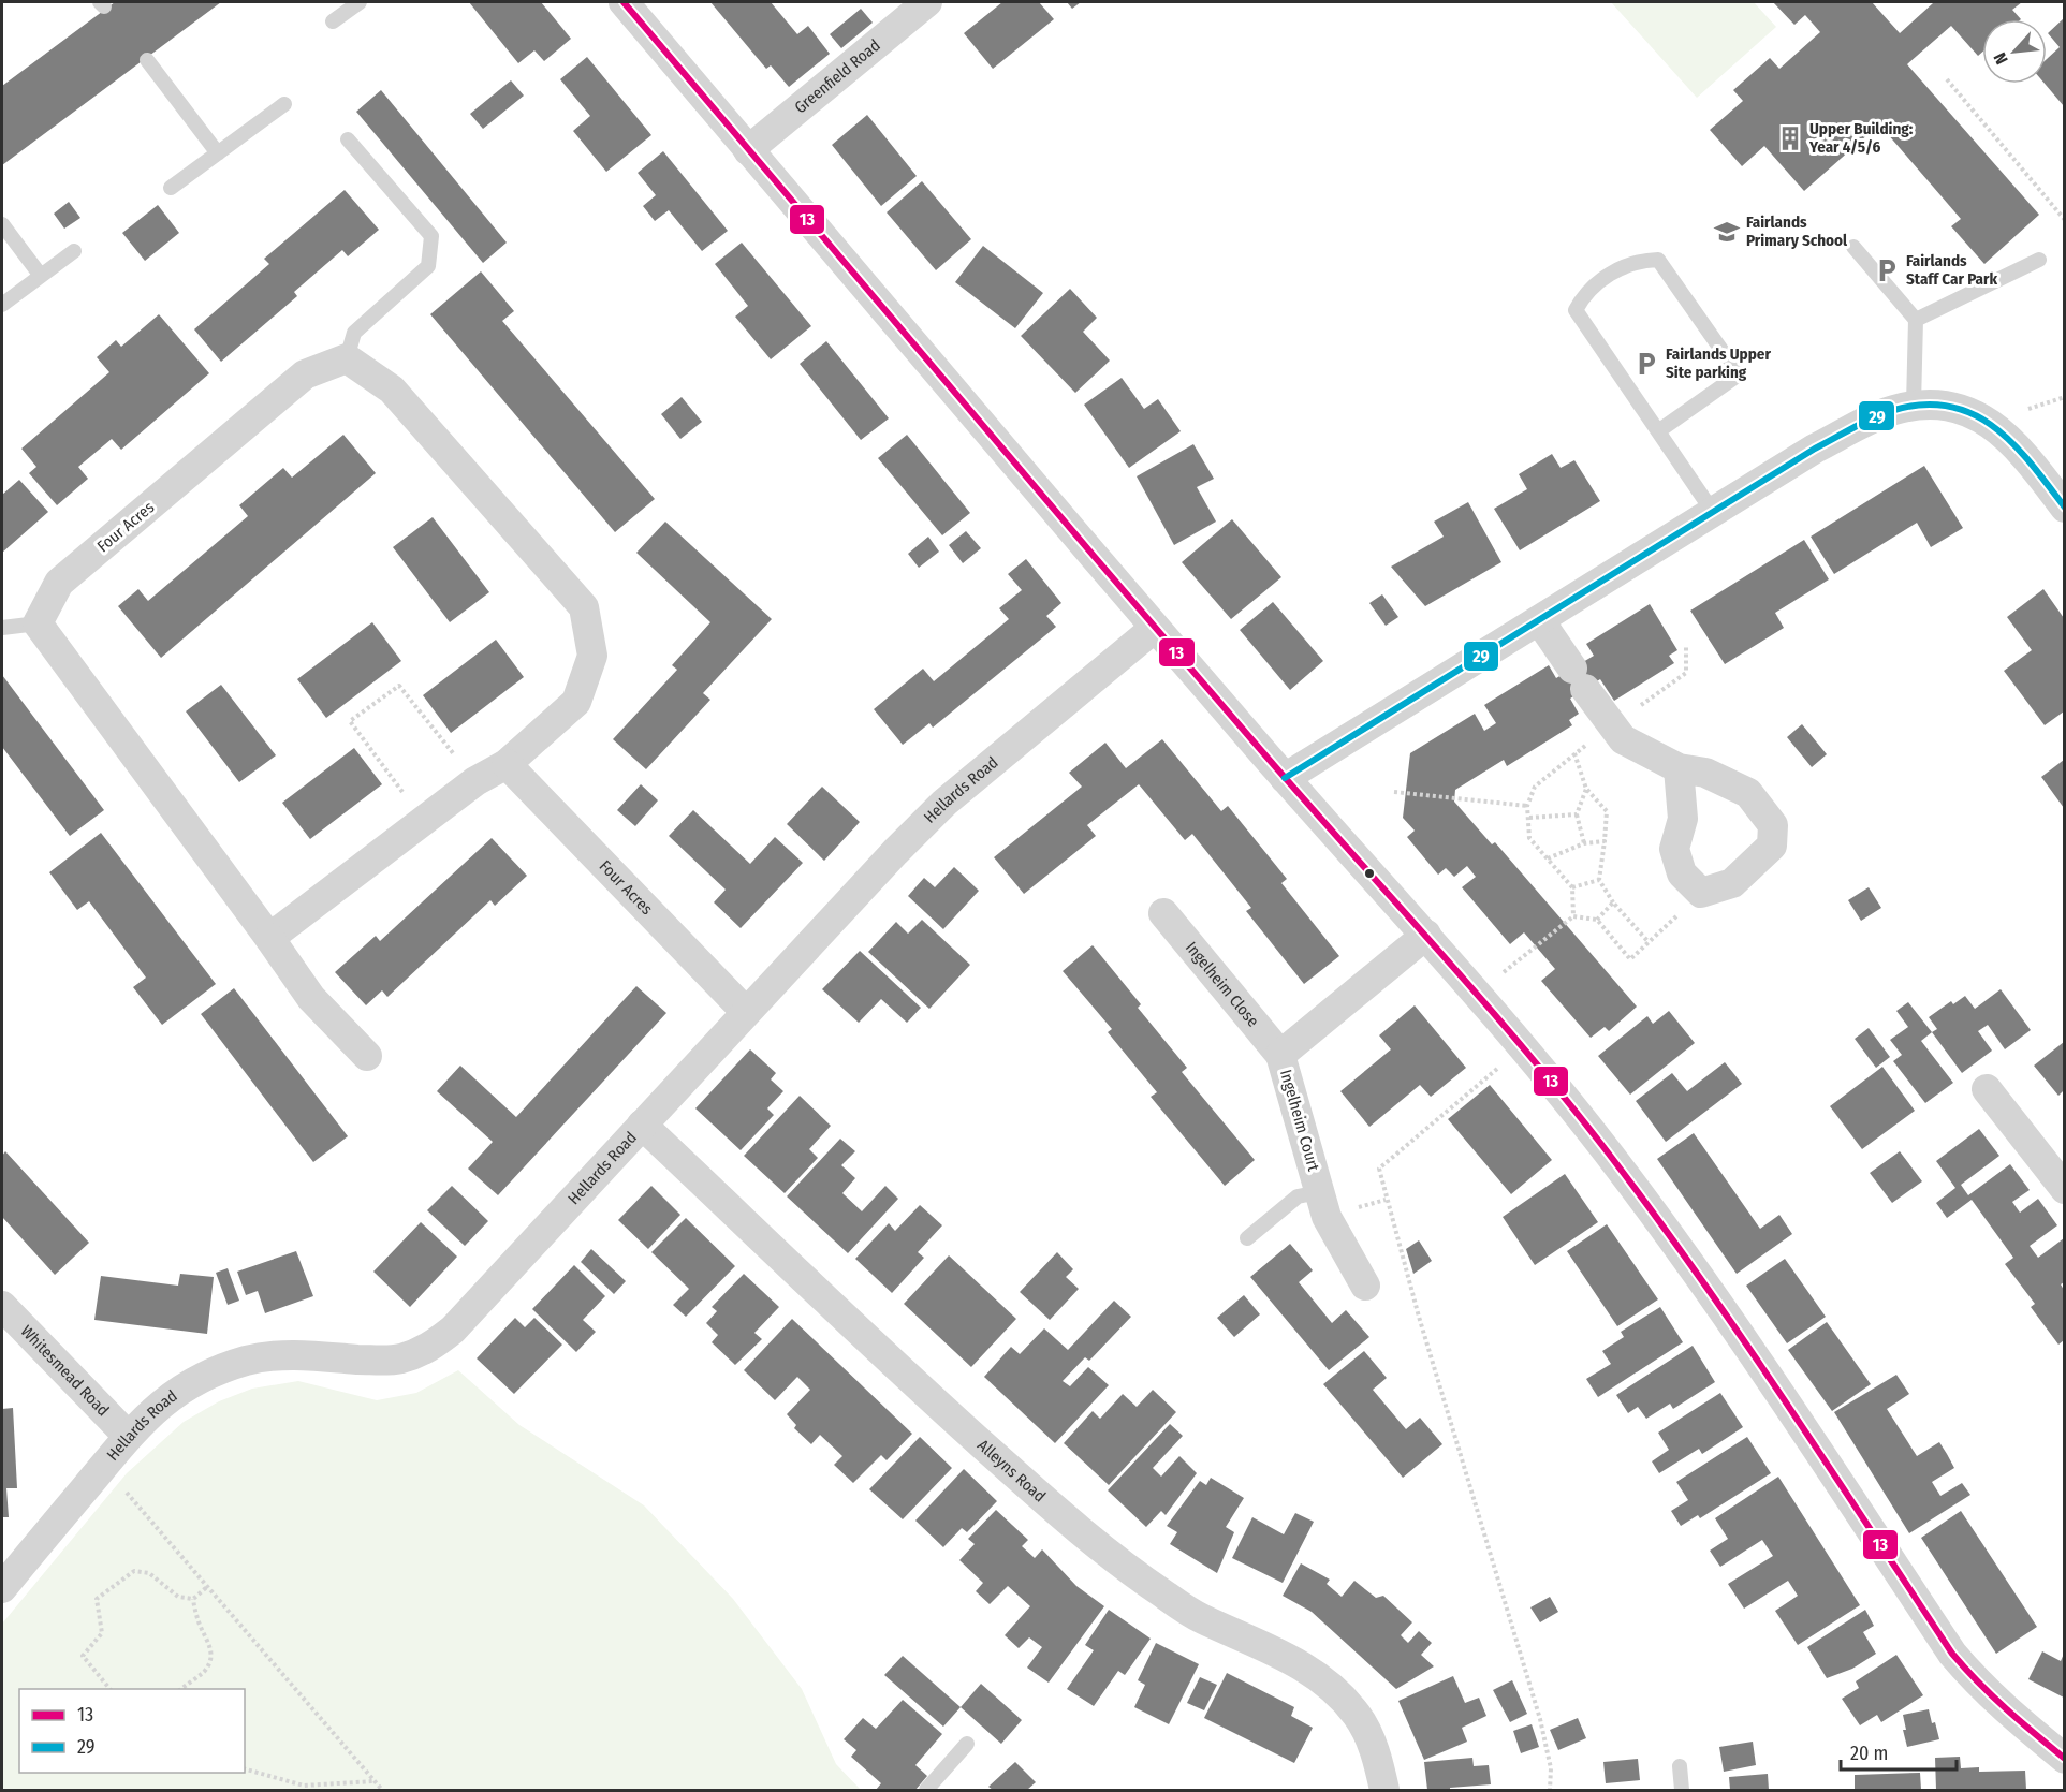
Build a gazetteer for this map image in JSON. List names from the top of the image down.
{
  "streets": {
    "street": [
      "Greenfield Road",
      "Four Acres",
      "Hellards Road",
      "Ingelheim Close",
      "Ingelheim Court",
      "Whitesmead Road",
      "Alleyns Road"
    ]
  },
  "crossings": [
    ["Four Acres", "Hellards Road"],
    ["Hellards Road", "Whitesmead Road"],
    ["Hellards Road", "Alleyns Road"],
    ["Ingelheim Close", "Ingelheim Court"]
  ],
  "places": {
    "building": ["Upper Building: Year 4/5/6"],
    "school or university": ["Fairlands Primary School"],
    "parking": ["Fairlands Staff Car Park", "Fairlands Upper Site parking"]
  },
  "lines": ["transit line 13", "transit line 29"],
  "legend": ["13", "29"],
  "scale_bar": "20 m",
  "north": "bottom left"
}
